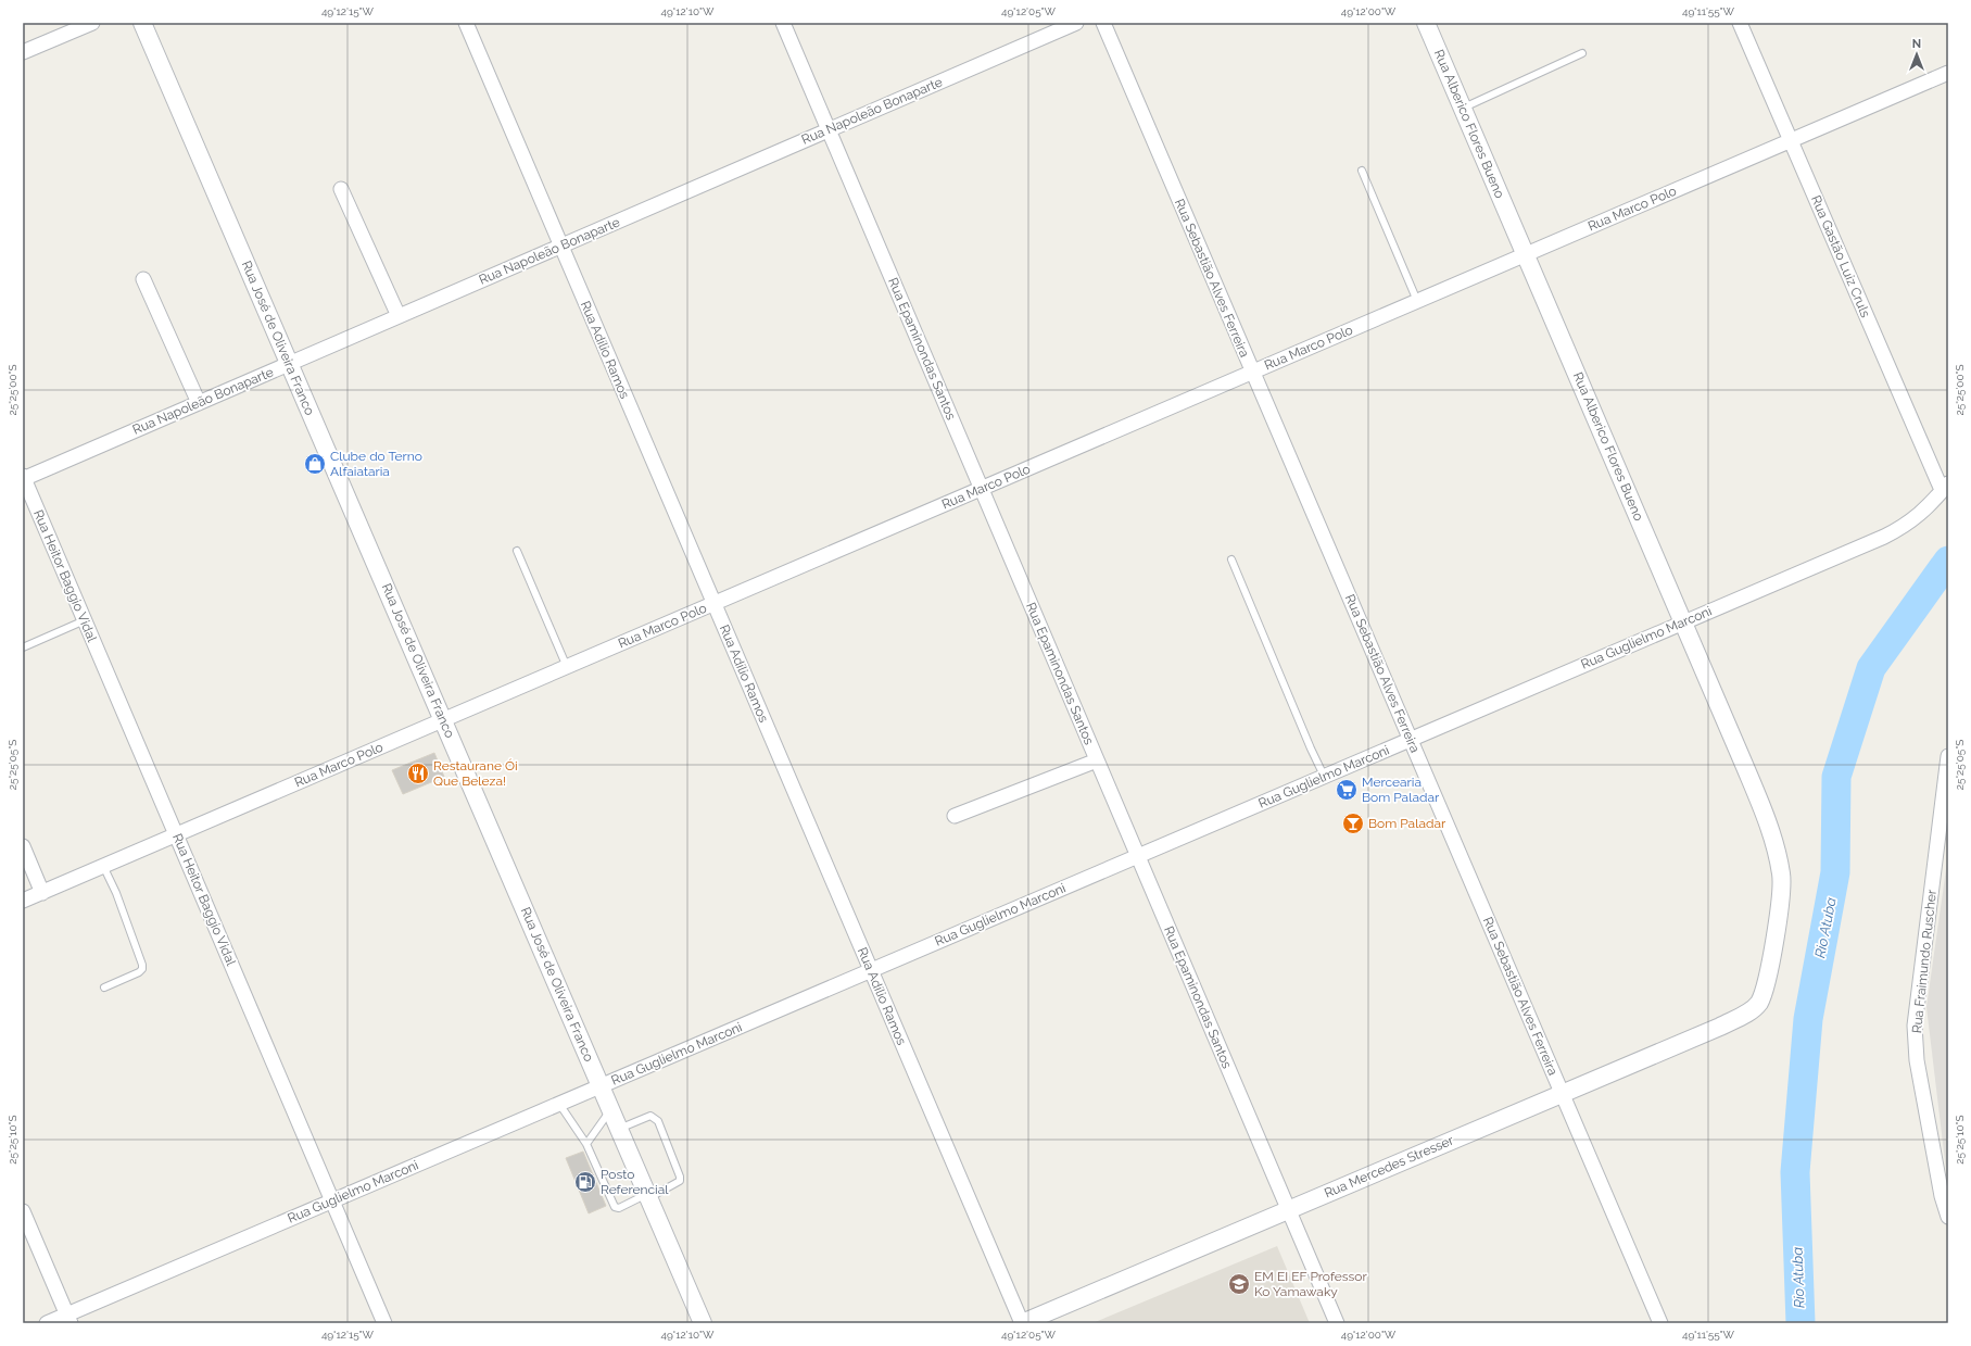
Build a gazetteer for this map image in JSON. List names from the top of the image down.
{
  "streets": {
    "street": [
      "Rua Napoleão Bonaparte",
      "Rua Alberico Flores Bueno",
      "Rua Marco Polo",
      "Rua Gastão Luiz Cruls",
      "Rua Sebastião Alves Ferreira",
      "Rua José de Oliveira Franco",
      "Rua Epaminondas Santos",
      "Rua Adílio Ramos",
      "Rua Heitor Baggio Vidal",
      "Rua Guglielmo Marconi",
      "Rua Fraimundo Ruscher",
      "Rua Mercedes Stresser"
    ]
  },
  "crossings": [
    ["Rua Napoleão Bonaparte", "Rua José de Oliveira Franco"],
    ["Rua Napoleão Bonaparte", "Rua Epaminondas Santos"],
    ["Rua Napoleão Bonaparte", "Rua Adílio Ramos"],
    ["Rua Napoleão Bonaparte", "Rua Heitor Baggio Vidal"],
    ["Rua Alberico Flores Bueno", "Rua Marco Polo"],
    ["Rua Alberico Flores Bueno", "Rua Guglielmo Marconi"],
    ["Rua Alberico Flores Bueno", "Rua Mercedes Stresser"],
    ["Rua Marco Polo", "Rua Gastão Luiz Cruls"],
    ["Rua Marco Polo", "Rua Sebastião Alves Ferreira"],
    ["Rua Marco Polo", "Rua José de Oliveira Franco"],
    ["Rua Marco Polo", "Rua Epaminondas Santos"],
    ["Rua Marco Polo", "Rua Adílio Ramos"],
    ["Rua Marco Polo", "Rua Heitor Baggio Vidal"],
    ["Rua Gastão Luiz Cruls", "Rua Guglielmo Marconi"],
    ["Rua Sebastião Alves Ferreira", "Rua Guglielmo Marconi"],
    ["Rua Sebastião Alves Ferreira", "Rua Mercedes Stresser"],
    ["Rua José de Oliveira Franco", "Rua Guglielmo Marconi"],
    ["Rua Epaminondas Santos", "Rua Guglielmo Marconi"],
    ["Rua Epaminondas Santos", "Rua Mercedes Stresser"],
    ["Rua Adílio Ramos", "Rua Guglielmo Marconi"],
    ["Rua Adílio Ramos", "Rua Mercedes Stresser"],
    ["Rua Heitor Baggio Vidal", "Rua Guglielmo Marconi"]
  ],
  "water": ["Rio Atuba"],
  "places": {
    "shop": ["Clube do Terno Alfaiataria"],
    "restaurant": ["Restaurane Ói Que Beleza!"],
    "supermarket": ["Mercearia Bom Paladar"],
    "bar": ["Bom Paladar"],
    "fuel station": ["Posto Referencial"],
    "school or university": ["EM EI EF Professor Ko Yamawaky"]
  },
  "north": "top",
  "coordinates": [
    "49°12'15\"W",
    "49°12'10\"W",
    "49°12'05\"W",
    "49°12'00\"W",
    "49°11'55\"W",
    "25°25'00\"S",
    "25°25'05\"S",
    "25°25'10\"S"
  ]
}
